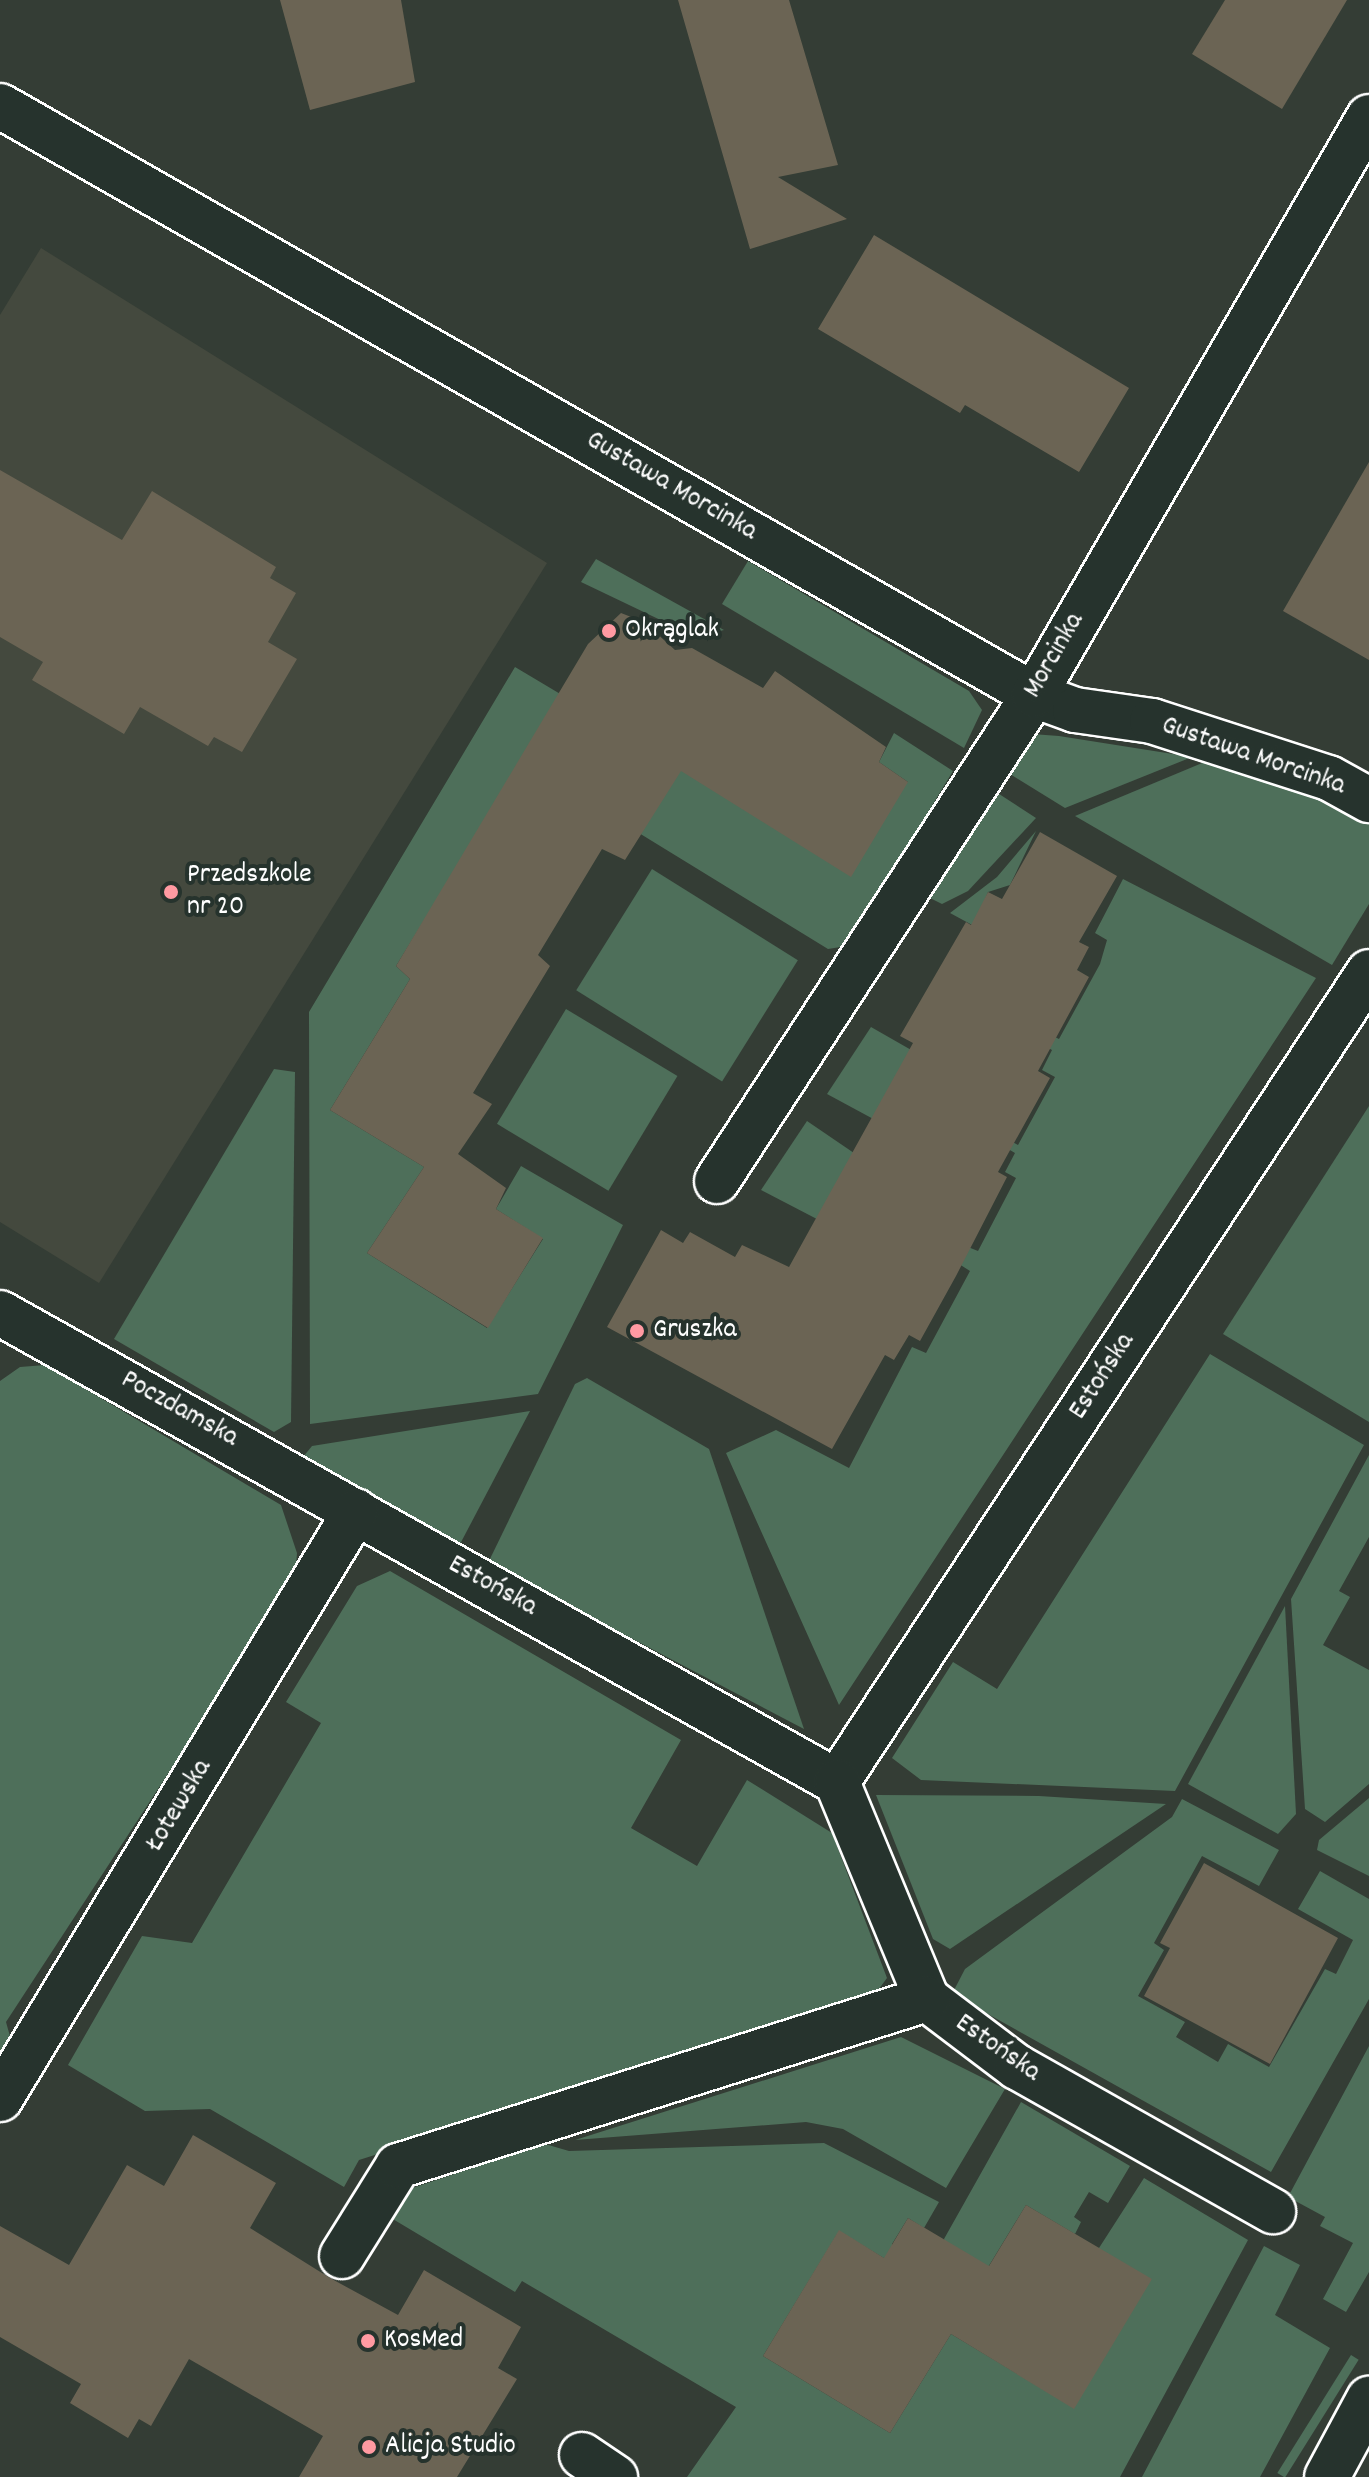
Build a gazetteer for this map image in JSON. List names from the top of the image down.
{
  "streets": {
    "street": [
      "Gustawa Morcinka",
      "Morcinka",
      "Estońska",
      "Poczdamska",
      "Łotewska"
    ]
  },
  "crossings": [
    ["Gustawa Morcinka", "Morcinka"],
    ["Estońska", "Poczdamska"],
    ["Estońska", "Łotewska"],
    ["Poczdamska", "Łotewska"]
  ],
  "places": [
    "Okrąglak",
    "Przedszkole nr 20",
    "Gruszka",
    "KosMed",
    "Alicja Studio"
  ]
}
